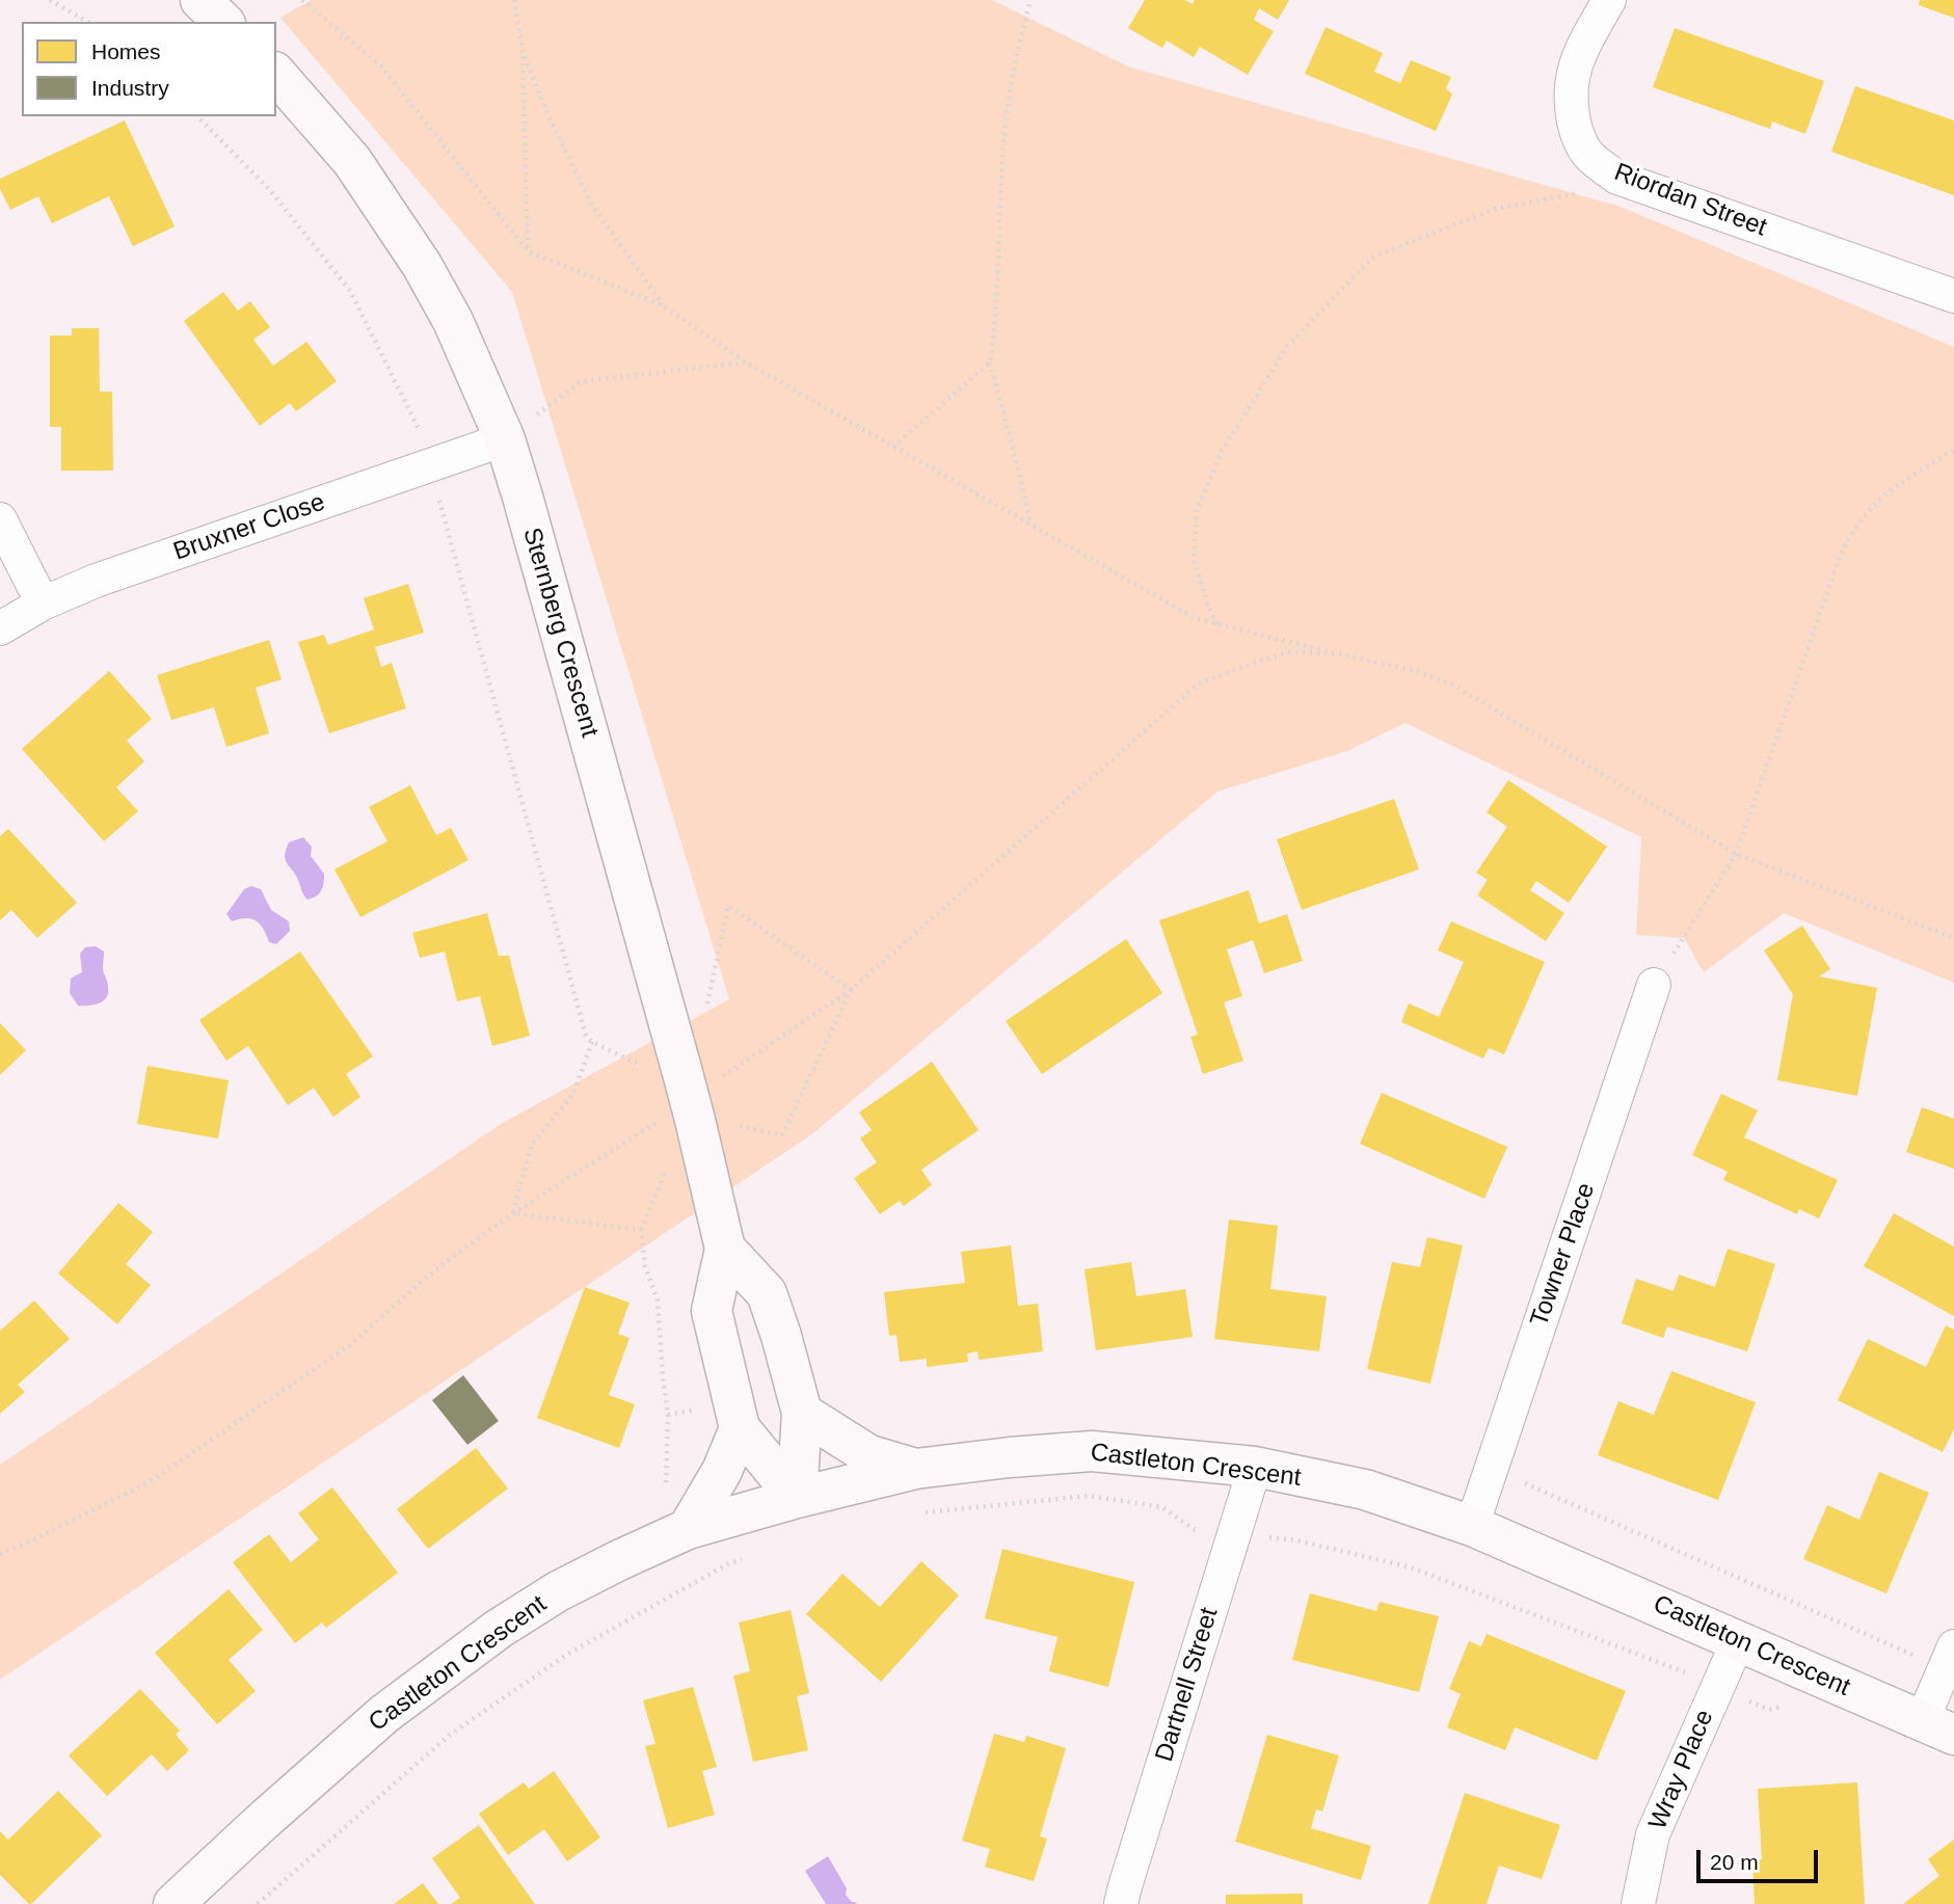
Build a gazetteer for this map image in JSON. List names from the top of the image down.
{
  "streets": {
    "street": [
      "Riordan Street",
      "Bruxner Close",
      "Sternberg Crescent",
      "Towner Place",
      "Castleton Crescent",
      "Dartnell Street",
      "Wray Place"
    ]
  },
  "crossings": [
    ["Bruxner Close", "Sternberg Crescent"],
    ["Sternberg Crescent", "Castleton Crescent"],
    ["Towner Place", "Castleton Crescent"],
    ["Castleton Crescent", "Dartnell Street"],
    ["Castleton Crescent", "Wray Place"]
  ],
  "legend": ["Homes", "Industry"],
  "scale_bar": "20 m"
}
